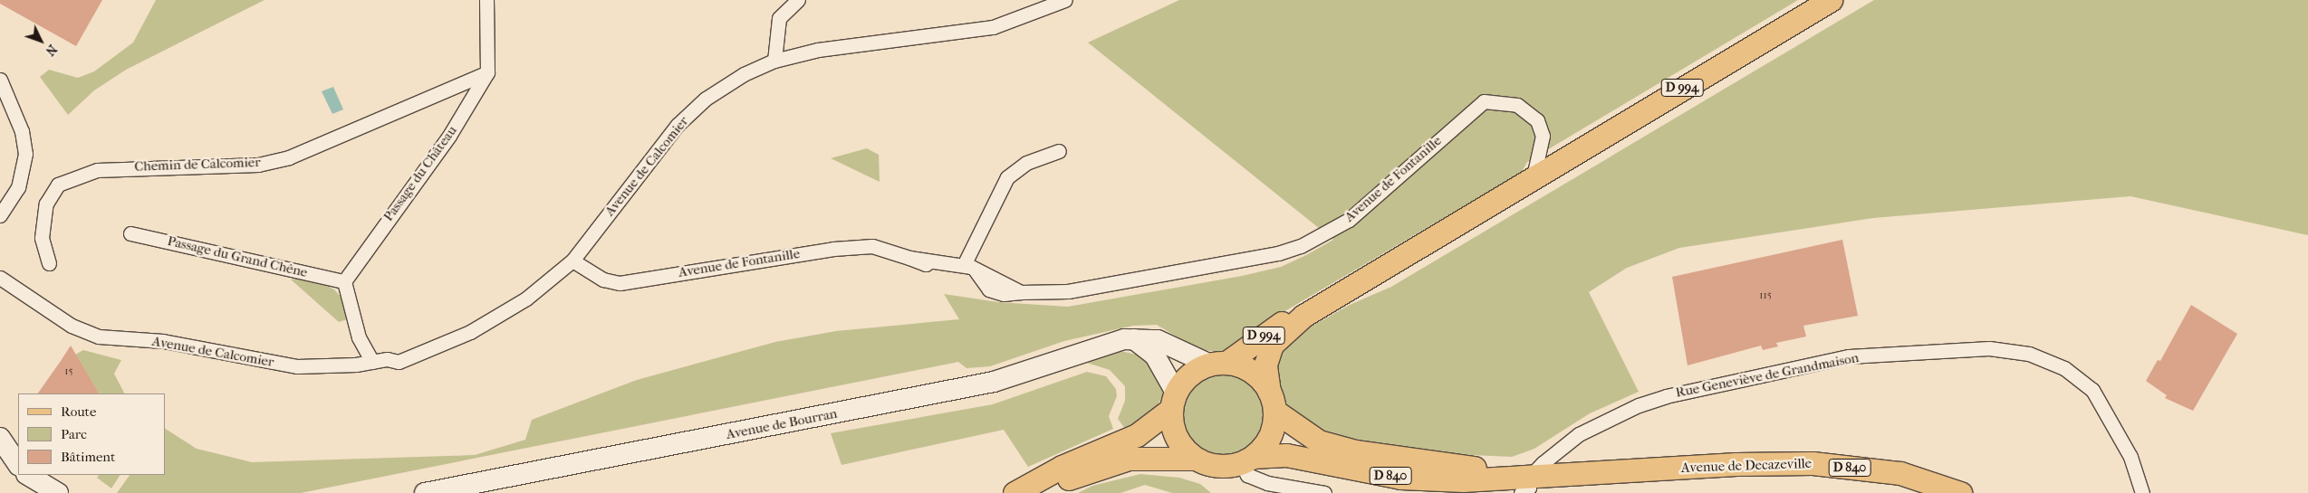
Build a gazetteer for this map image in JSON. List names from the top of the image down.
{
  "streets": {
    "main road": [
      "D 994",
      "Avenue de Bourran",
      "Avenue de Decazeville",
      "D 840"
    ],
    "street": [
      "Chemin de Calcomier",
      "Avenue de Calcomier",
      "Passage du Château",
      "Avenue de Fontanille",
      "Passage du Grand Chêne",
      "Rue Geneviève de Grandmaison"
    ]
  },
  "crossings": [
    ["D 994", "Avenue de Fontanille"],
    ["D 994", "Avenue de Bourran"],
    ["D 994", "Avenue de Decazeville"],
    ["Chemin de Calcomier", "Passage du Château"],
    ["Avenue de Calcomier", "Avenue de Fontanille"],
    ["Passage du Château", "Passage du Grand Chêne"],
    ["Rue Geneviève de Grandmaison", "Avenue de Decazeville"],
    ["Avenue de Bourran", "Avenue de Decazeville"]
  ],
  "house_numbers": ["115", "15"],
  "legend": ["Route", "Parc", "Bâtiment"],
  "north": "bottom right"
}
